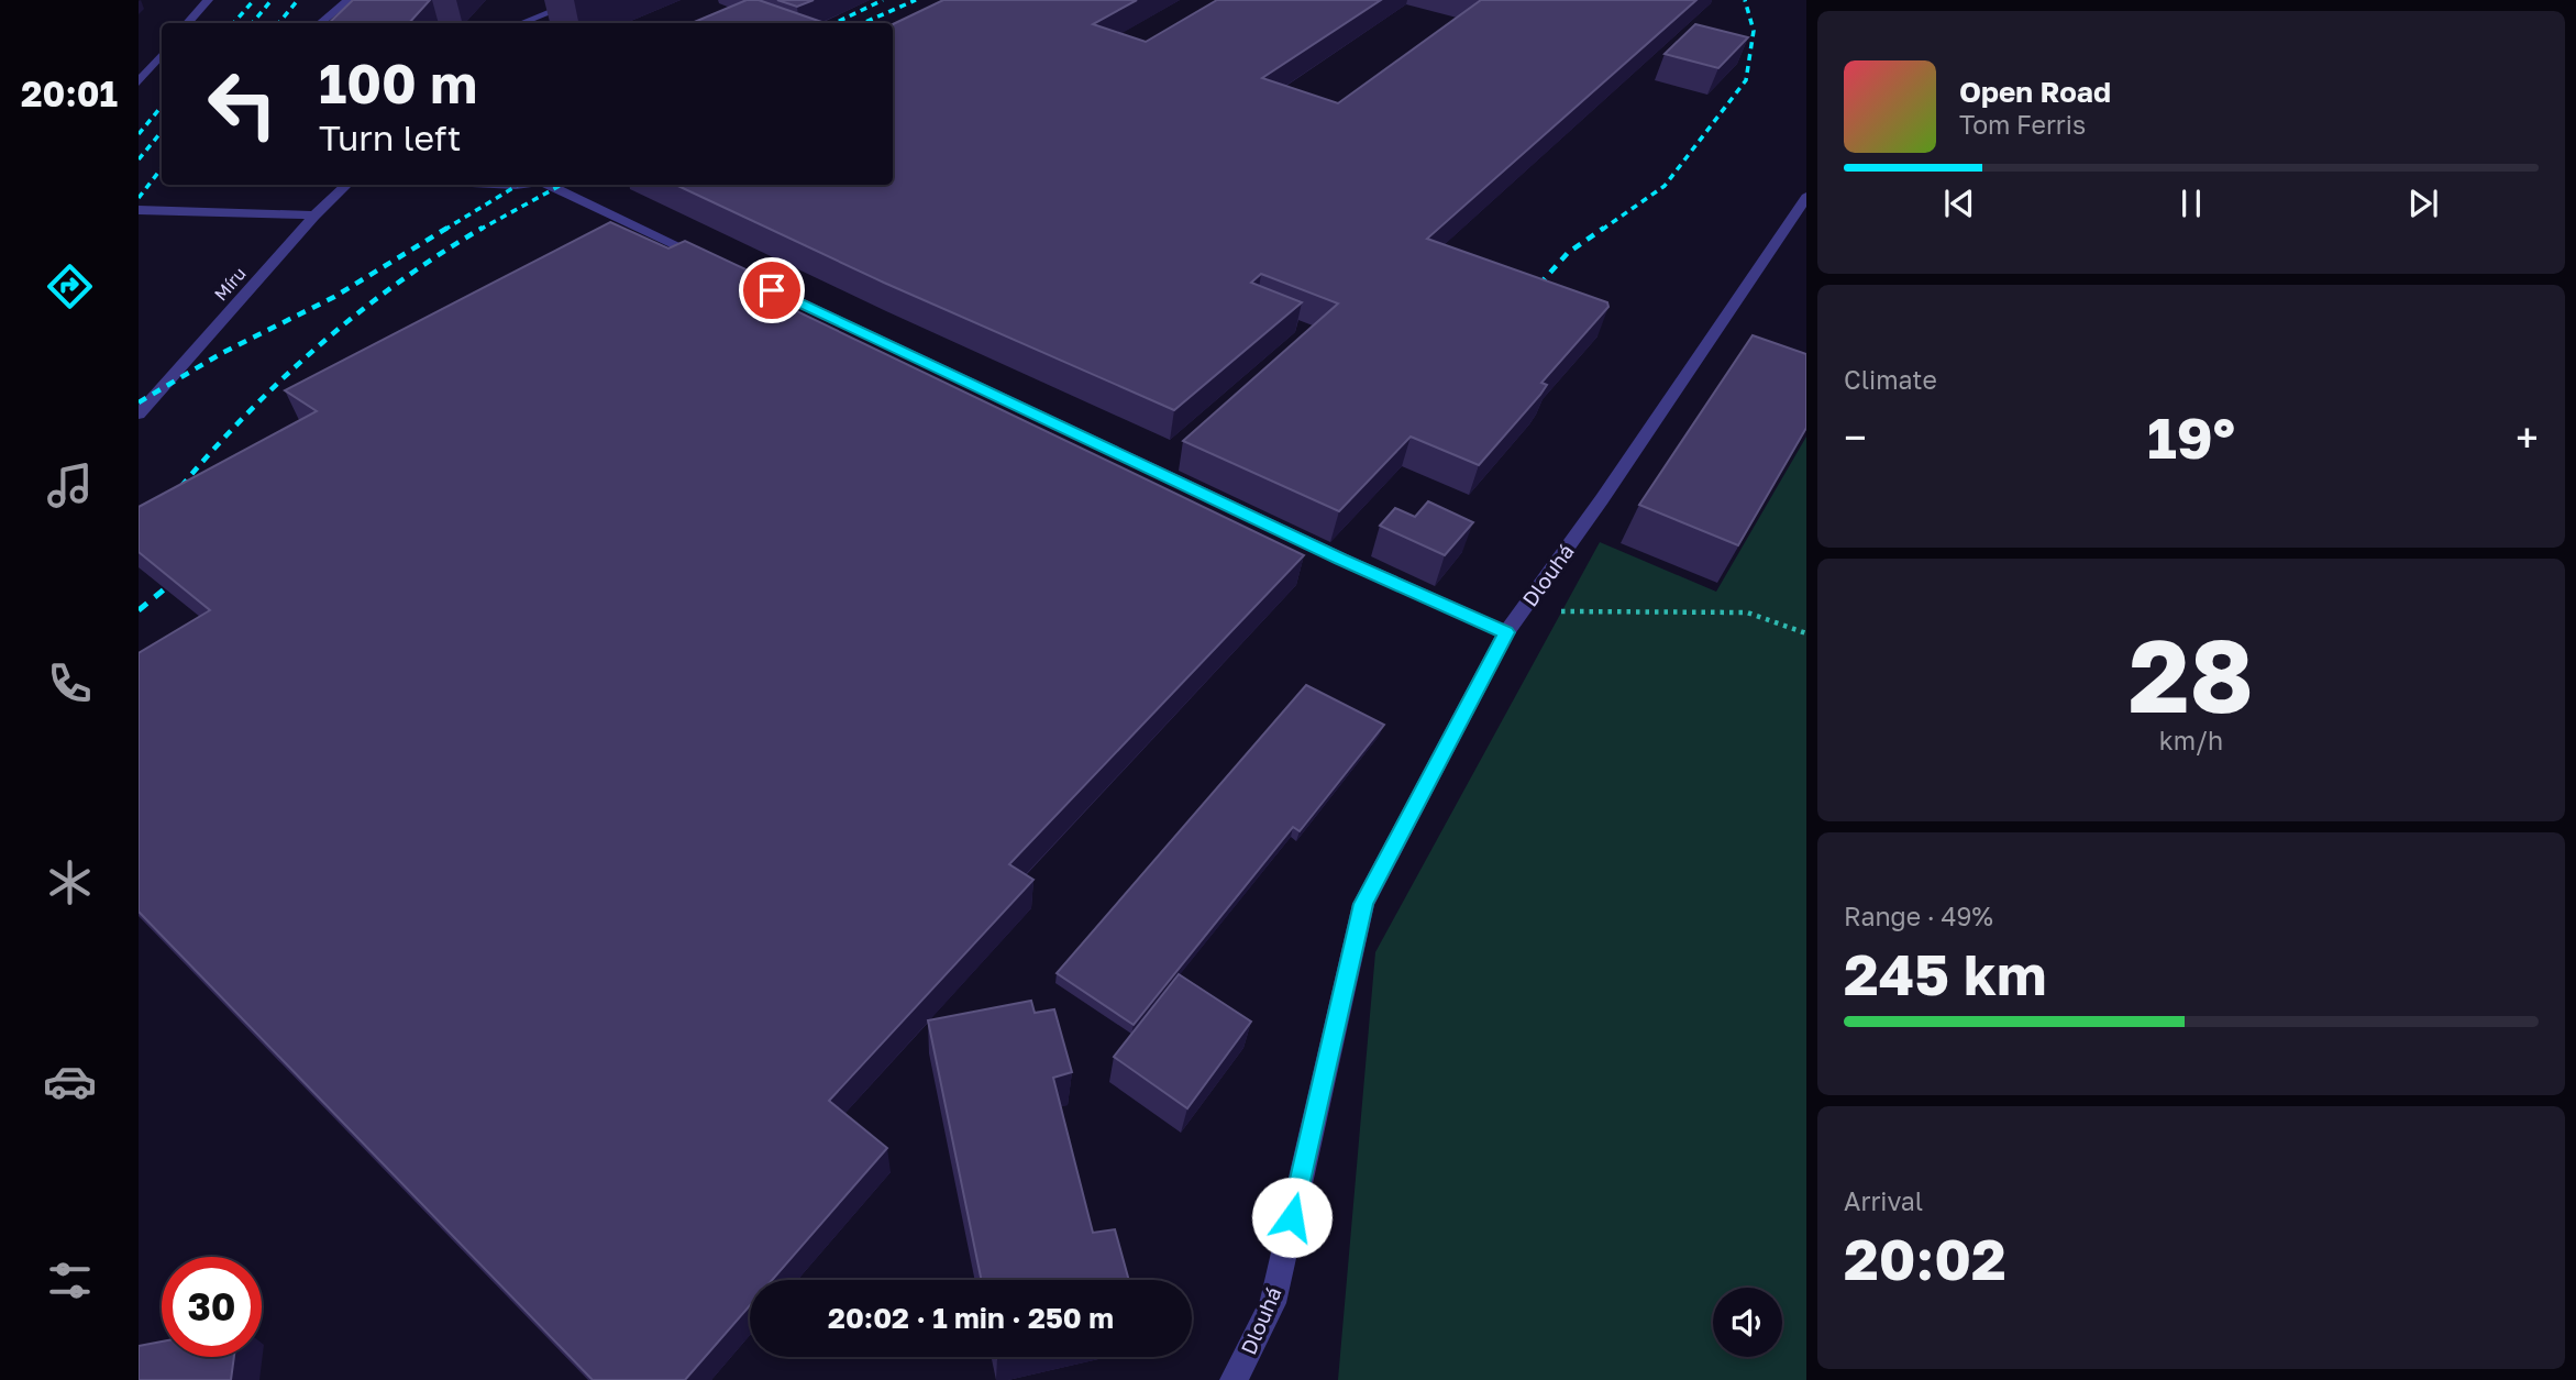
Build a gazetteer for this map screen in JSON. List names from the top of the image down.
{
  "streets": {
    "street": ["Míru", "Dlouhá"]
  },
  "page": {
    "tabs": "20:01",
    "turn": ["100 m", "Turn left"],
    "song": ["Open Road", "Tom Ferris"],
    "tile": [
      "Climate",
      ["28", "km/h"],
      ["Range · 49%", "245 km"],
      ["Arrival", "20:02"]
    ],
    "heat": ["−", "19°", "+"],
    "limit": "30",
    "trip": "20:02 · 1 min · 250 m"
  }
}
